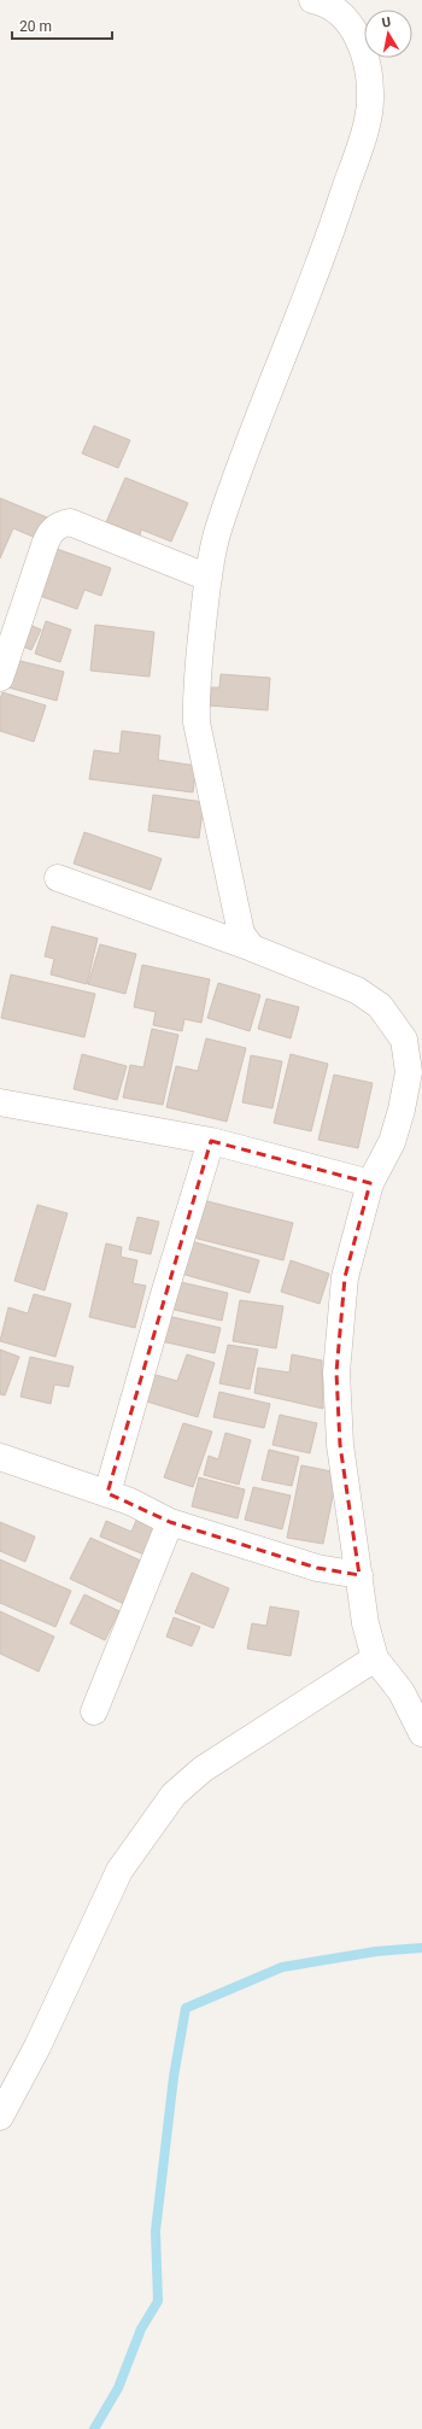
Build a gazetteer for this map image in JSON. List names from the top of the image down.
{
  "scale_bar": "20 m",
  "north": "top"
}
